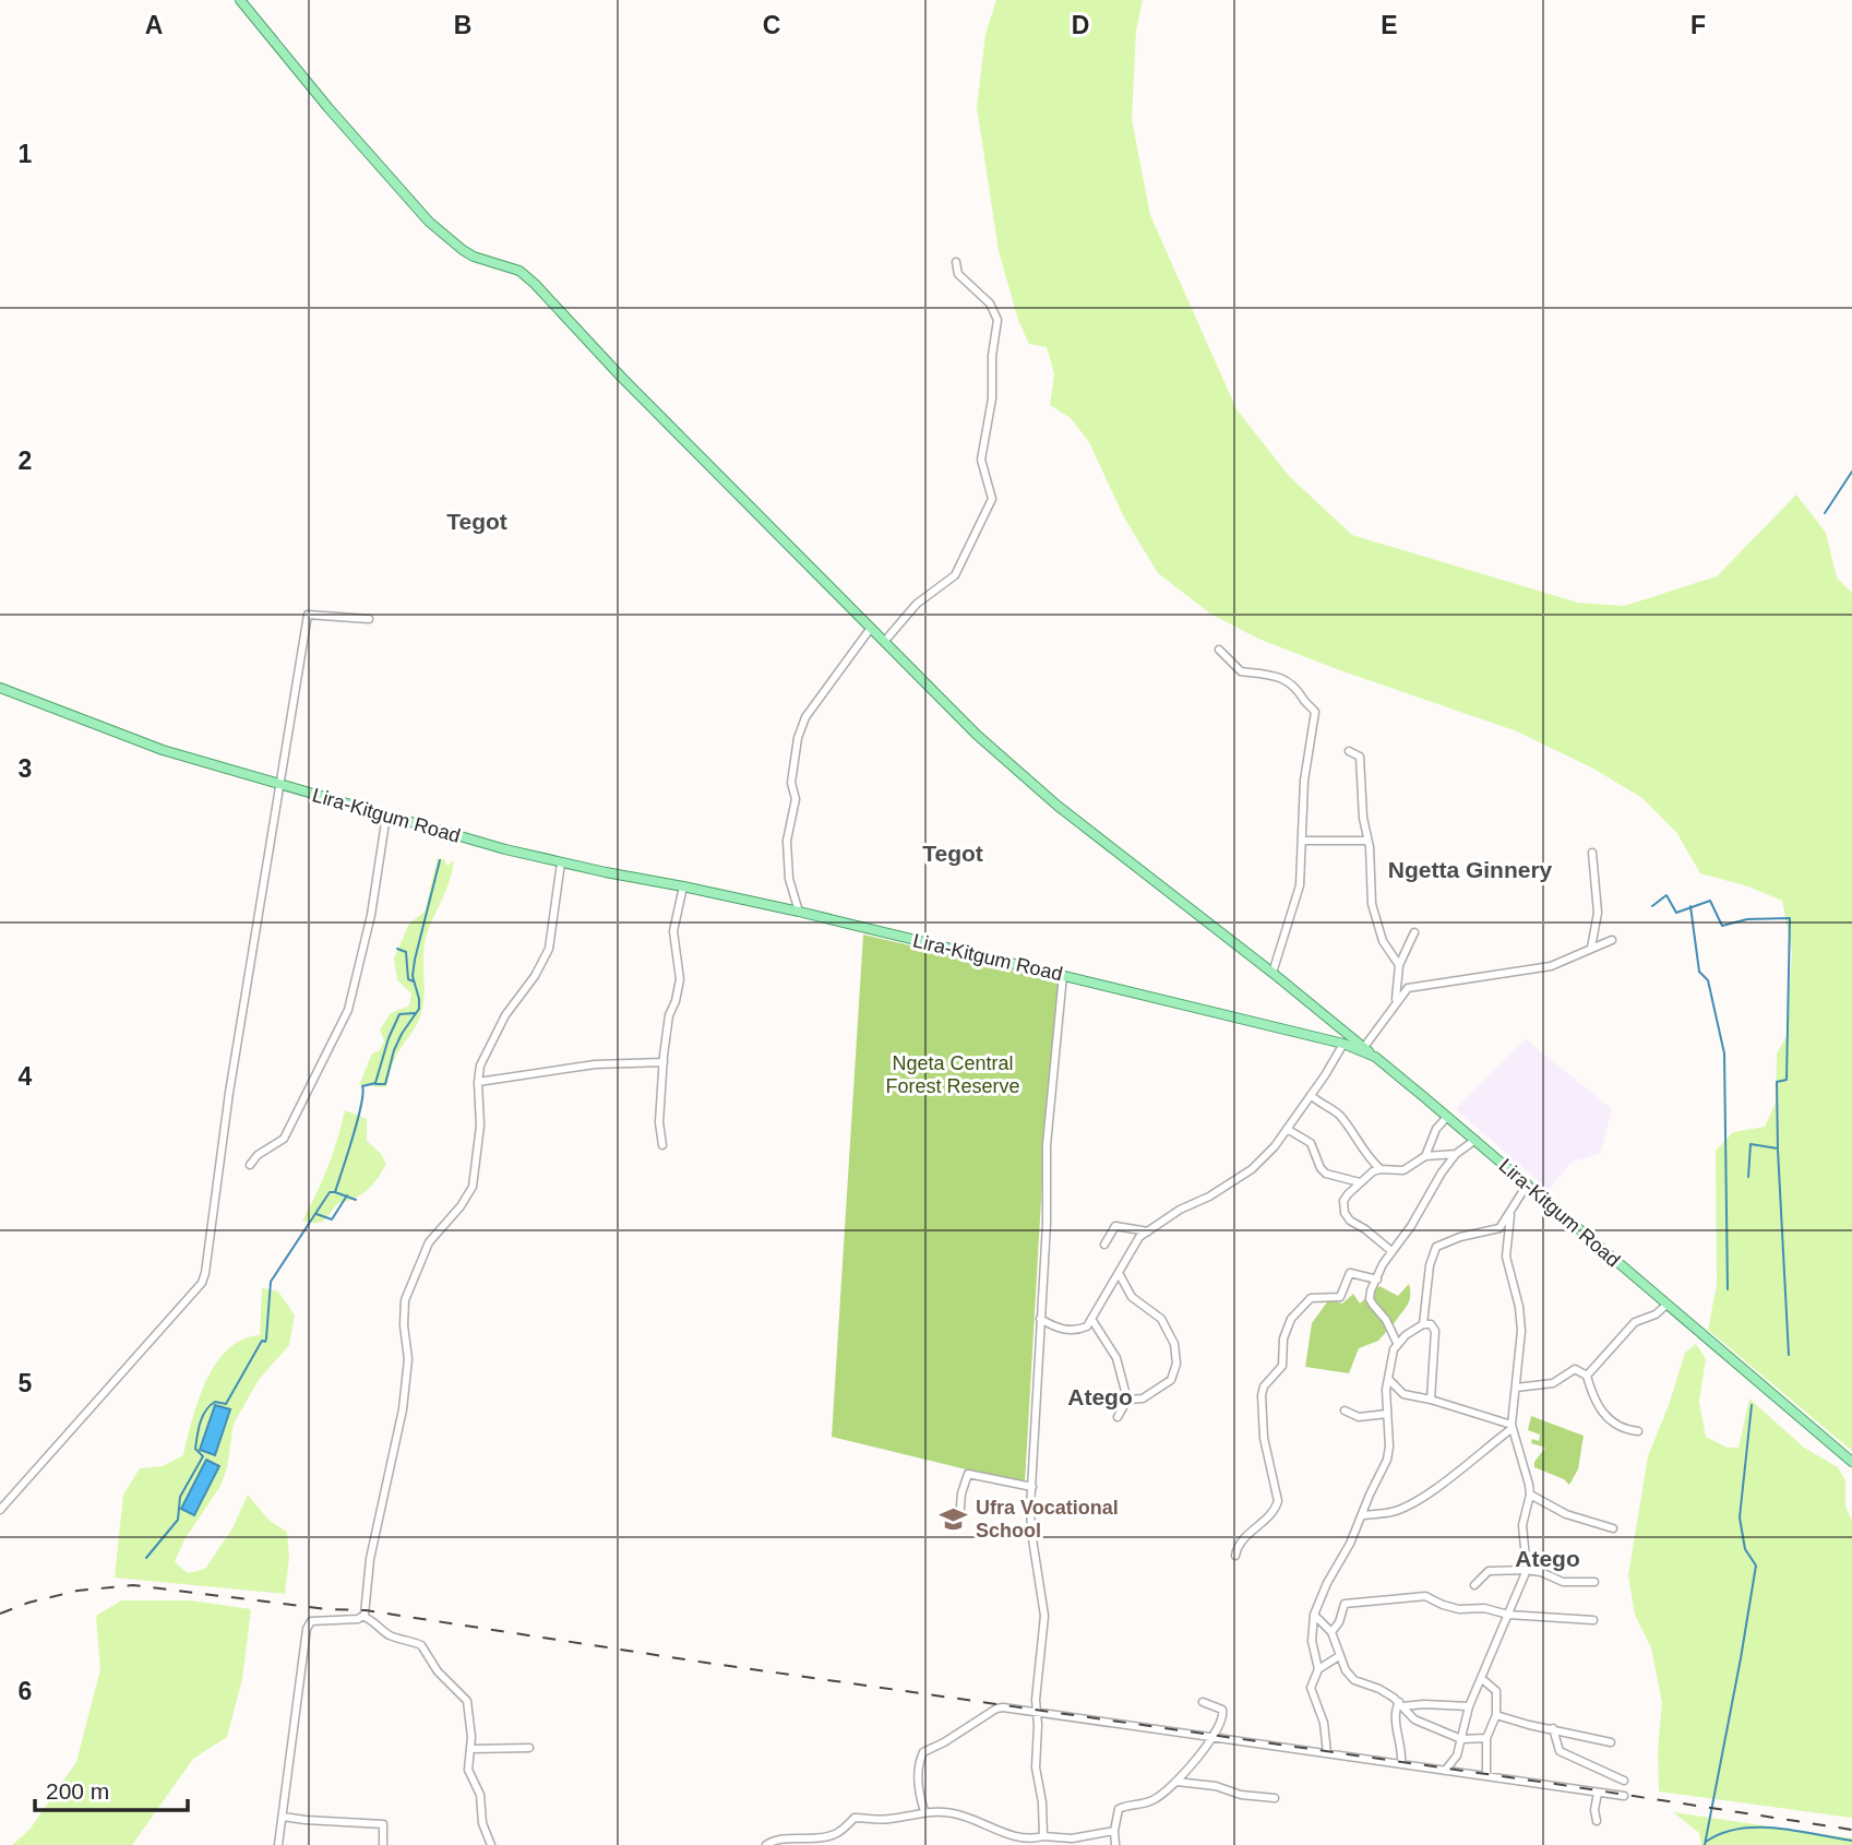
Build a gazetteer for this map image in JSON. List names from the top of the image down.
{
  "streets": {
    "main road": ["Lira-Kitgum Road"]
  },
  "districts": [
    "Tegot",
    "Tegot",
    "Ngetta Ginnery",
    "Atego",
    "Atego"
  ],
  "parks": ["Ngeta Central Forest Reserve"],
  "places": {
    "school or university": ["Ufra Vocational School"]
  },
  "scale_bar": "200 m",
  "grid": {
    "columns": [
      "A",
      "B",
      "C",
      "D",
      "E",
      "F"
    ],
    "rows": [
      "1",
      "2",
      "3",
      "4",
      "5",
      "6"
    ]
  }
}
